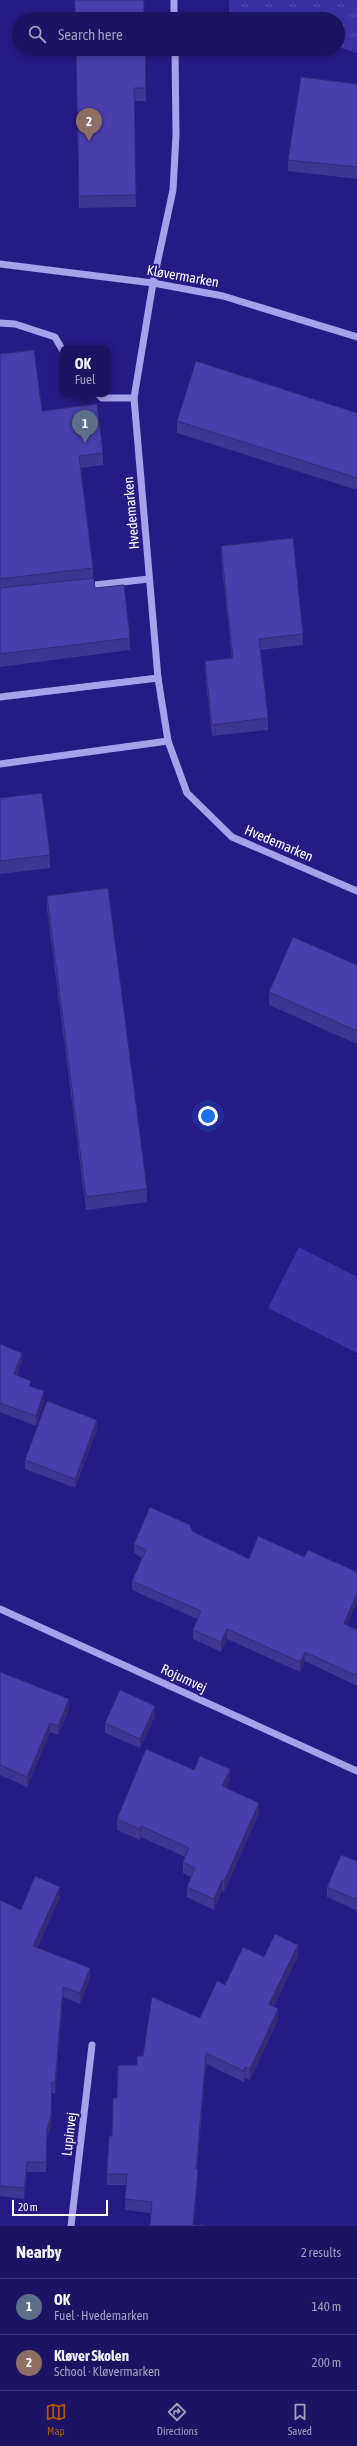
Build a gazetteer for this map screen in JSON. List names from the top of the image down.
{
  "streets": {
    "street": [
      "Kløvermarken",
      "Hvedemarken",
      "Rojumvej",
      "Lupinvej"
    ]
  },
  "crossings": [
    ["Kløvermarken", "Hvedemarken"]
  ],
  "scale_bar": "20 m",
  "page": {
    "search": "Search here",
    "pins": ["2", "1"],
    "popup": ["OK", "Fuel"],
    "scale": "20 m",
    "heading": ["Nearby", "2 results"],
    "list": [
      {
        "mark": "1",
        "name": "OK",
        "note": "Fuel · Hvedemarken",
        "value": "140 m"
      },
      {
        "mark": "2",
        "name": "Kløver Skolen",
        "note": "School · Kløvermarken",
        "value": "200 m"
      }
    ],
    "nav": ["Map", "Directions", "Saved"]
  }
}
